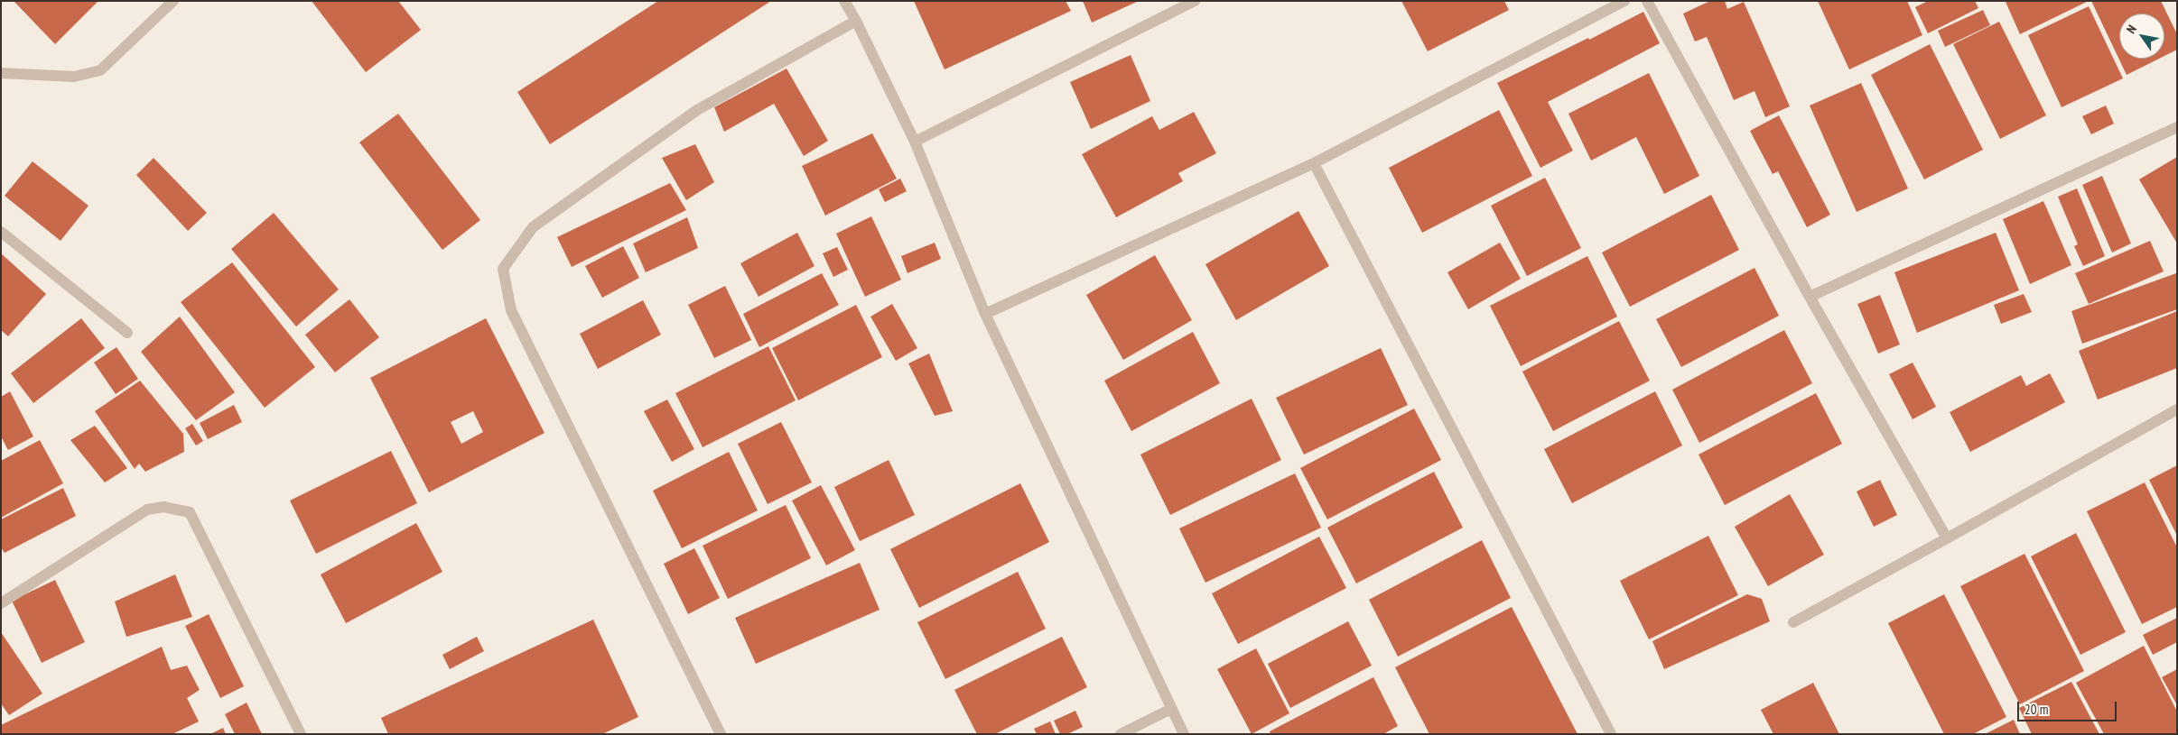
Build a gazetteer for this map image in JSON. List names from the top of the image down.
{
  "scale_bar": "20 m",
  "north": "top left"
}
